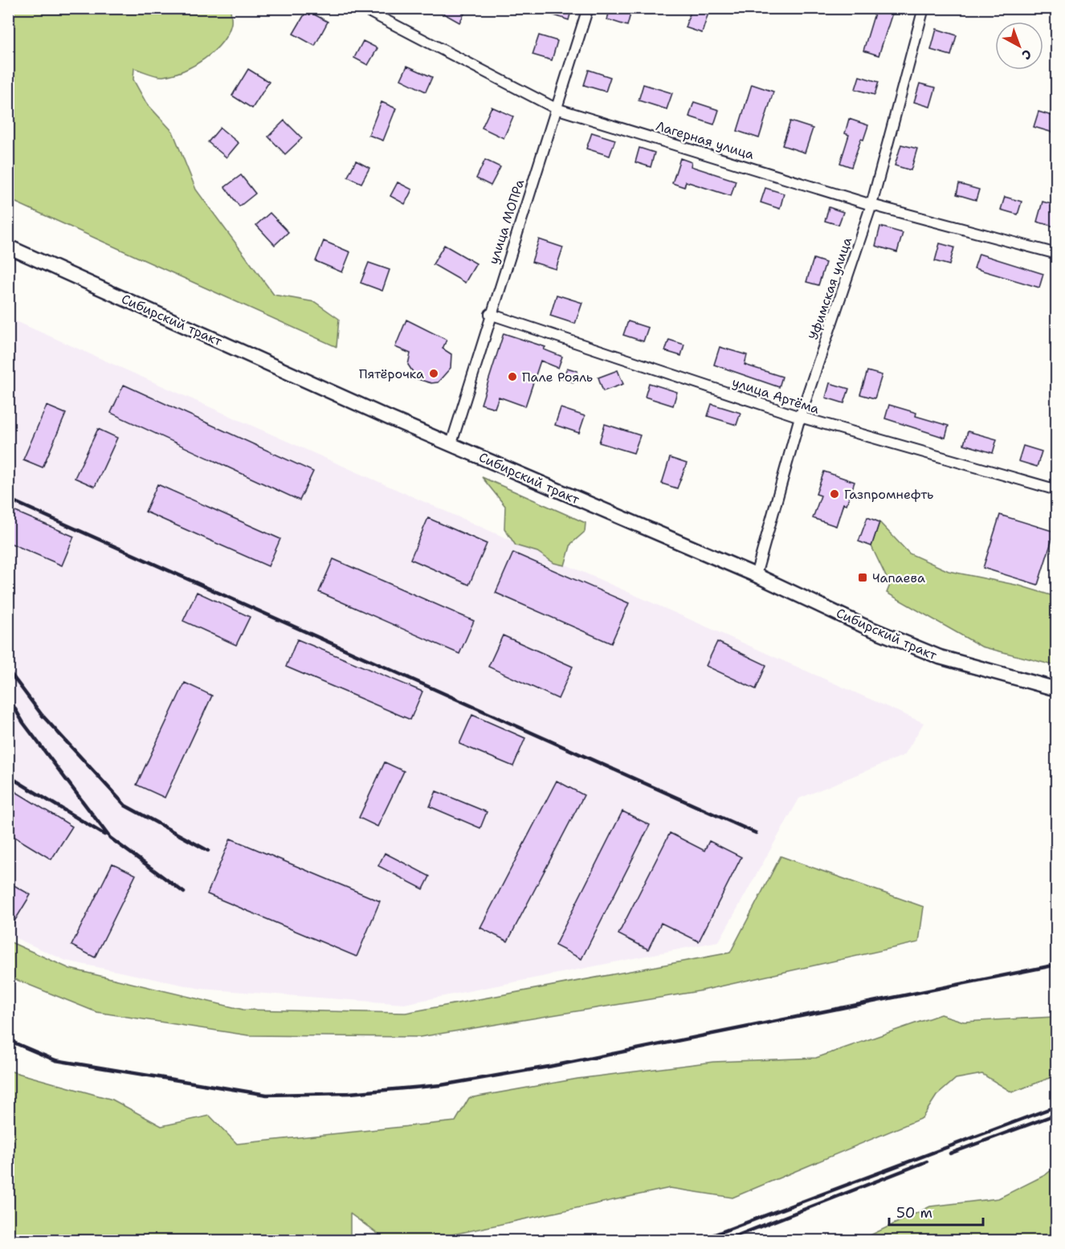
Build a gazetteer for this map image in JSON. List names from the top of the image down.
{
  "streets": {
    "main road": ["Сибирский тракт"],
    "street": [
      "Лагерная улица",
      "улица МОПРа",
      "Уфимская улица",
      "улица Артёма"
    ]
  },
  "crossings": [
    ["Лагерная улица", "улица МОПРа"],
    ["Лагерная улица", "Уфимская улица"],
    ["улица МОПРа", "Сибирский тракт"],
    ["улица МОПРа", "улица Артёма"],
    ["Уфимская улица", "Сибирский тракт"],
    ["Уфимская улица", "улица Артёма"]
  ],
  "places": {
    "other": ["Пятёрочка", "Пале Рояль", "Газпромнефть"],
    "transit": ["Чапаева"]
  },
  "scale_bar": "50 m",
  "north": "bottom right"
}
